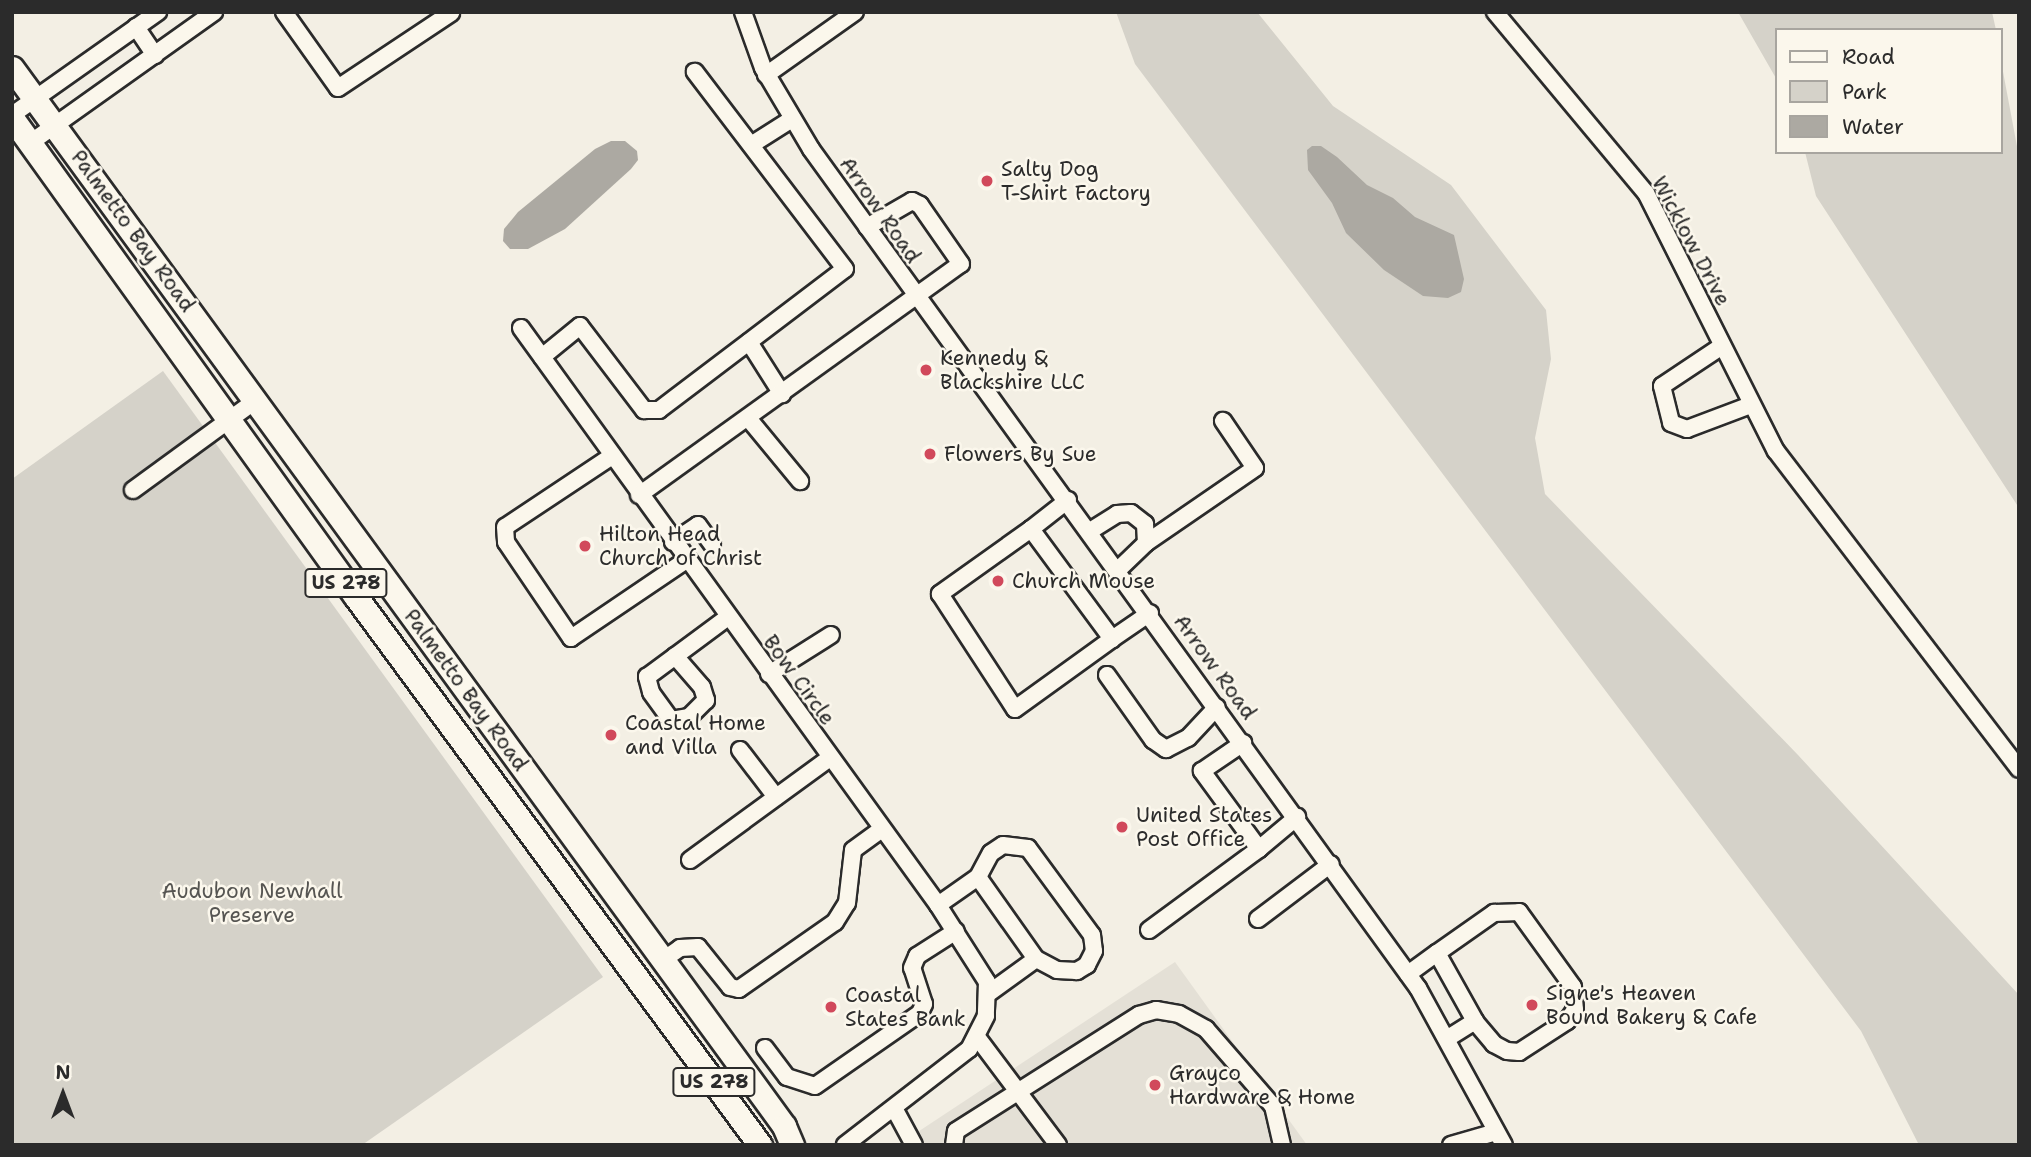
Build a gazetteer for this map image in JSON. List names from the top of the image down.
{
  "streets": {
    "highway": ["Palmetto Bay Road", "US 278"],
    "street": ["Arrow Road", "Wicklow Drive", "Bow Circle"]
  },
  "parks": ["Audubon Newhall Preserve"],
  "places": [
    "Salty Dog T-Shirt Factory",
    "Kennedy & Blackshire LLC",
    "Flowers By Sue",
    "Hilton Head Church of Christ",
    "Church Mouse",
    "Coastal Home and Villa",
    "United States Post Office",
    "Signe's Heaven Bound Bakery & Cafe",
    "Coastal States Bank",
    "Grayco Hardware & Home"
  ],
  "legend": ["Road", "Park", "Water"],
  "north": "top"
}
